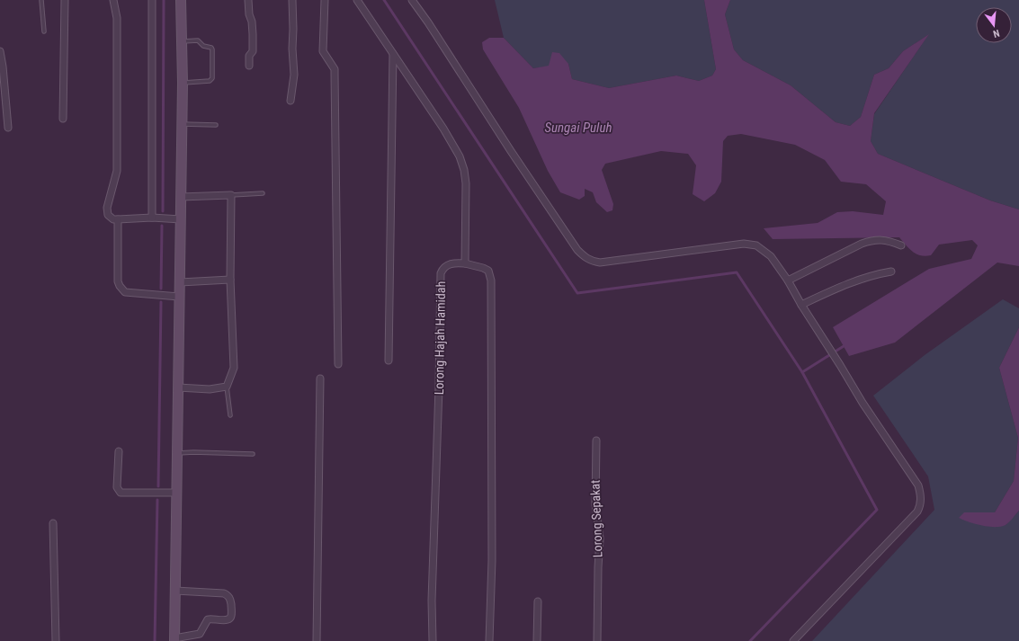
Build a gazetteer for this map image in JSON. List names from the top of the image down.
{
  "streets": {
    "street": ["Lorong Hajah Hamidah", "Lorong Sepakat"]
  },
  "water": ["Sungai Puluh"],
  "north": "bottom"
}
